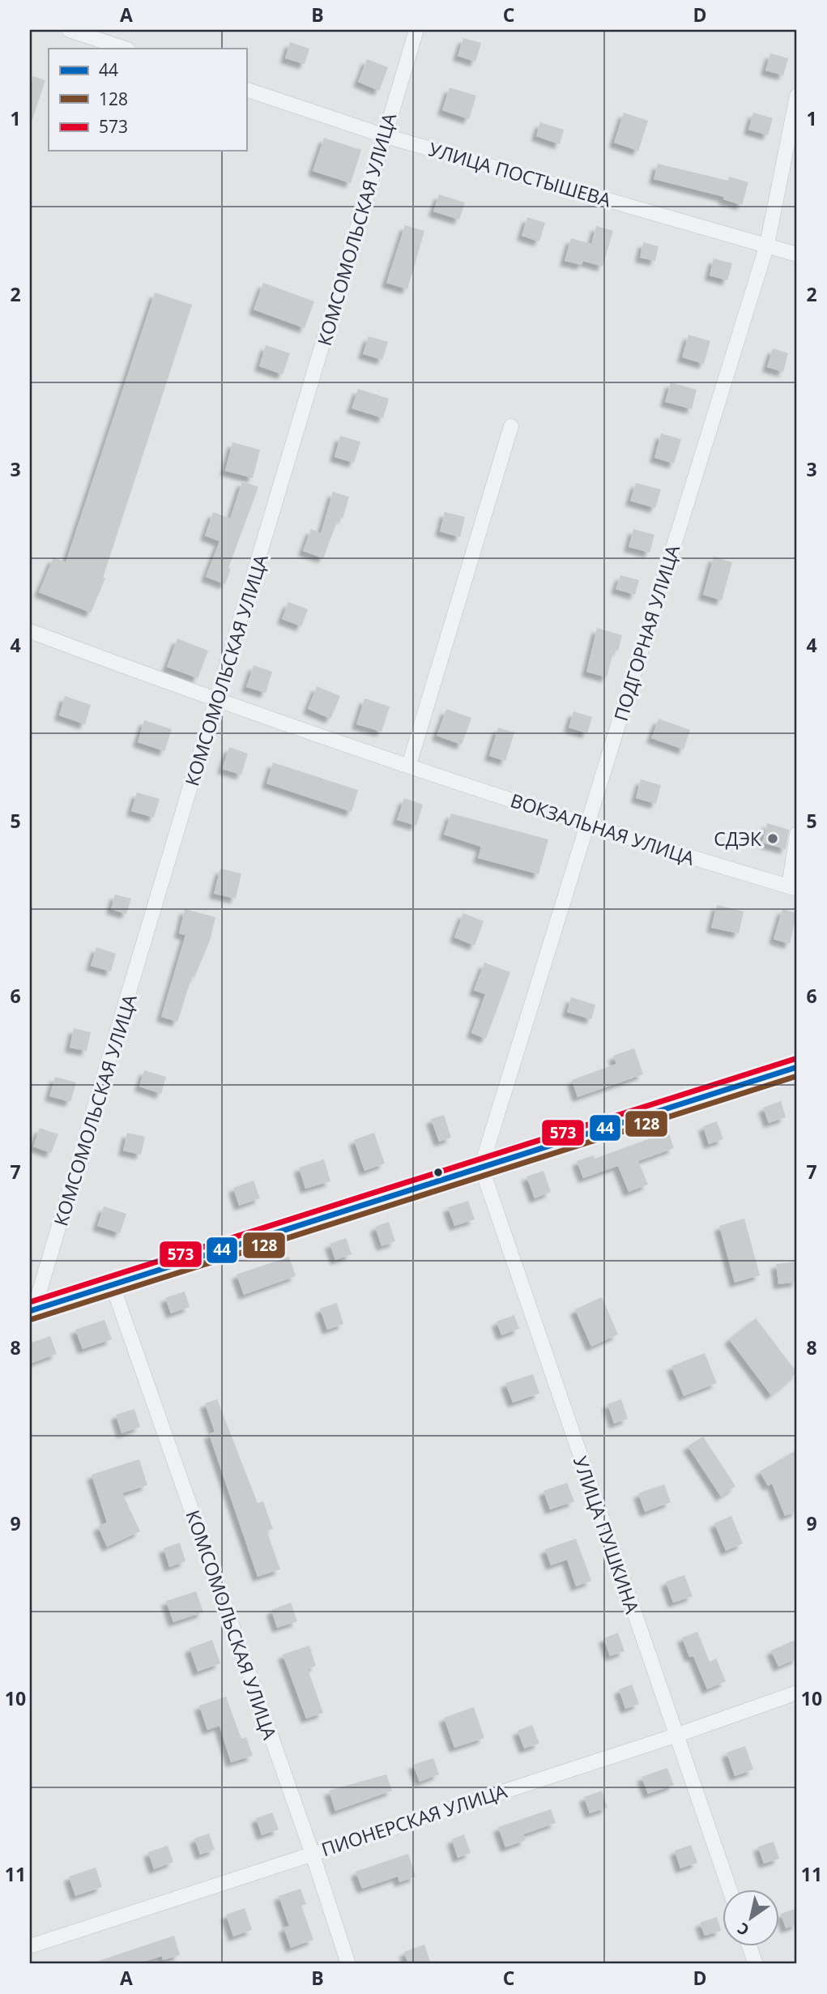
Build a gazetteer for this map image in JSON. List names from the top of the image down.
{
  "streets": {
    "street": [
      "УЛИЦА ПОСТЫШЕВА",
      "КОМСОМОЛЬСКАЯ УЛИЦА",
      "ПОДГОРНАЯ УЛИЦА",
      "ВОКЗАЛЬНАЯ УЛИЦА",
      "УЛИЦА ПУШКИНА",
      "ПИОНЕРСКАЯ УЛИЦА"
    ]
  },
  "crossings": [
    ["УЛИЦА ПОСТЫШЕВА", "КОМСОМОЛЬСКАЯ УЛИЦА"],
    ["УЛИЦА ПОСТЫШЕВА", "ПОДГОРНАЯ УЛИЦА"],
    ["КОМСОМОЛЬСКАЯ УЛИЦА", "ВОКЗАЛЬНАЯ УЛИЦА"],
    ["КОМСОМОЛЬСКАЯ УЛИЦА", "ПИОНЕРСКАЯ УЛИЦА"],
    ["ПОДГОРНАЯ УЛИЦА", "ВОКЗАЛЬНАЯ УЛИЦА"],
    ["ПОДГОРНАЯ УЛИЦА", "УЛИЦА ПУШКИНА"],
    ["УЛИЦА ПУШКИНА", "ПИОНЕРСКАЯ УЛИЦА"]
  ],
  "places": ["СДЭК"],
  "lines": ["transit line 573", "transit line 44", "transit line 128"],
  "legend": ["44", "128", "573"],
  "north": "bottom left",
  "grid": {
    "columns": [
      "A",
      "B",
      "C",
      "D"
    ],
    "rows": [
      "1",
      "2",
      "3",
      "4",
      "5",
      "6",
      "7",
      "8",
      "9",
      "10",
      "11"
    ]
  }
}
